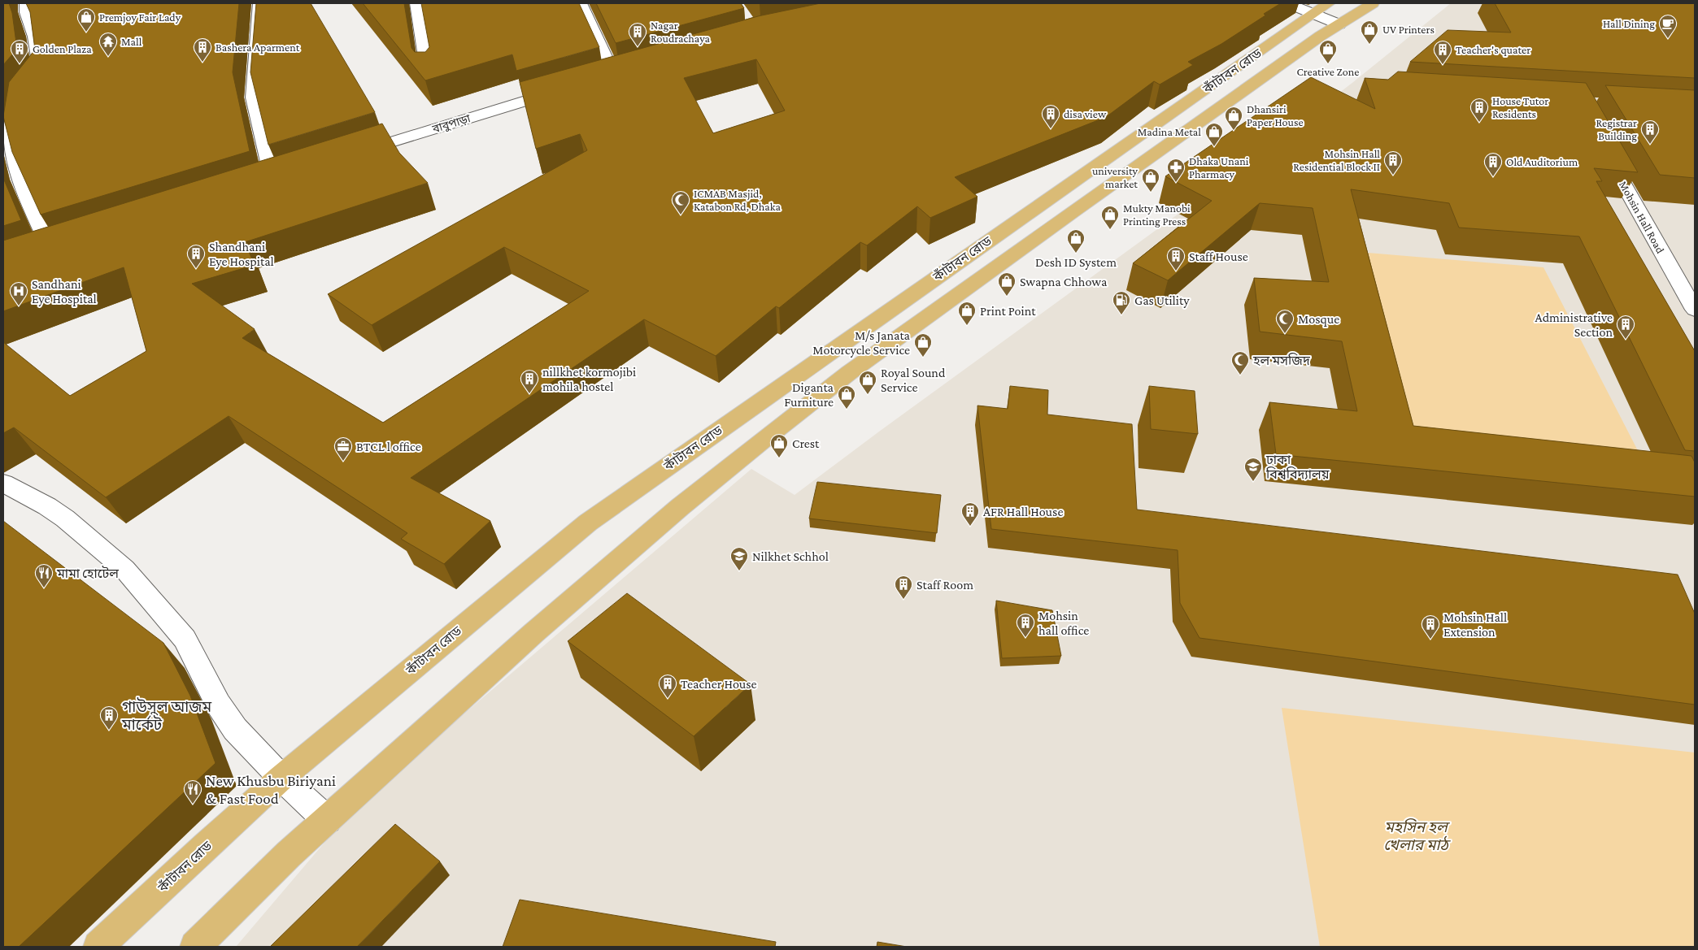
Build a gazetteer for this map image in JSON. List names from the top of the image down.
{
  "streets": {
    "main road": ["কাঁটাবন রোড"],
    "street": ["বাবুপাড়া", "Mohsin Hall Road"]
  },
  "parks": ["মহসিন হল খেলার মাঠ"],
  "places": {
    "shop": [
      "Premjoy Fair Lady",
      "UV Printers",
      "Creative Zone",
      "Dhansiri Paper House",
      "Madina Metal",
      "university market",
      "Mukty Manobi Printing Press",
      "Desh ID System",
      "Swapna Chhowa",
      "Print Point",
      "M/s Janata Motorcycle Service",
      "Royal Sound Service",
      "Diganta Furniture",
      "Crest"
    ],
    "cafe": ["Hall Dining"],
    "building": [
      "Nagar Roudrachaya",
      "Bashera Aparment",
      "Golden Plaza",
      "Teacher's quater",
      "House Tutor Residents",
      "disa view",
      "Registrar Building",
      "Mohsin Hall Residential Block II",
      "Old Auditorium",
      "Shandhani Eye Hospital",
      "Staff House",
      "Administrative Section",
      "nillkhet kormojibi mohila hostel",
      "AFR Hall House",
      "Staff Room",
      "Mohsin hall office",
      "Mohsin Hall Extension",
      "Teacher House",
      "গাউসুল আজম মার্কেট"
    ],
    "temple": ["Mall"],
    "pharmacy": ["Dhaka Unani Pharmacy"],
    "mosque": ["ICMAB Masjid, Katabon Rd, Dhaka", "Mosque", "হল মসজিদ"],
    "hospital": ["Sandhani Eye Hospital"],
    "fuel station": ["Gas Utility"],
    "office": ["BTCL l office"],
    "school or university": ["ঢাকা বিশ্ববিদ্যালয়", "Nilkhet Schhol"],
    "restaurant": ["মামা হোটেল", "New Khusbu Biriyani & Fast Food"]
  }
}
